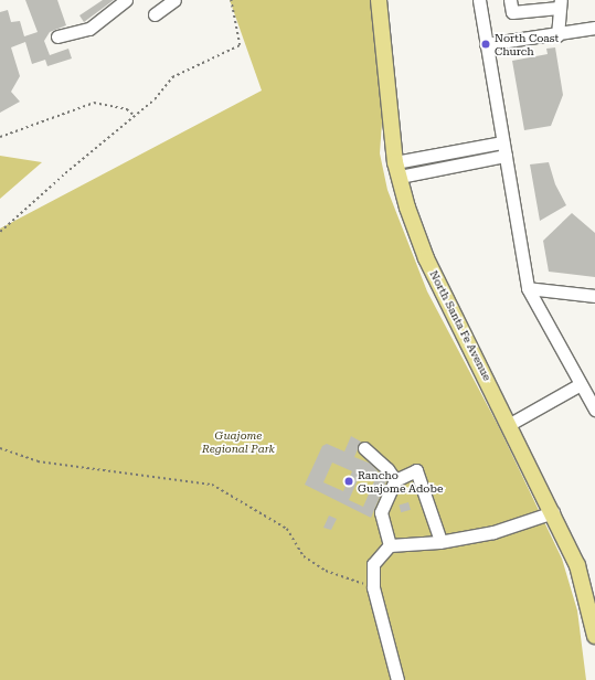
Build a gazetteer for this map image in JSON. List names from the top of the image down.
{
  "streets": {
    "main road": ["North Santa Fe Avenue"]
  },
  "parks": ["Guajome Regional Park"],
  "places": ["North Coast Church", "Rancho Guajome Adobe"]
}
